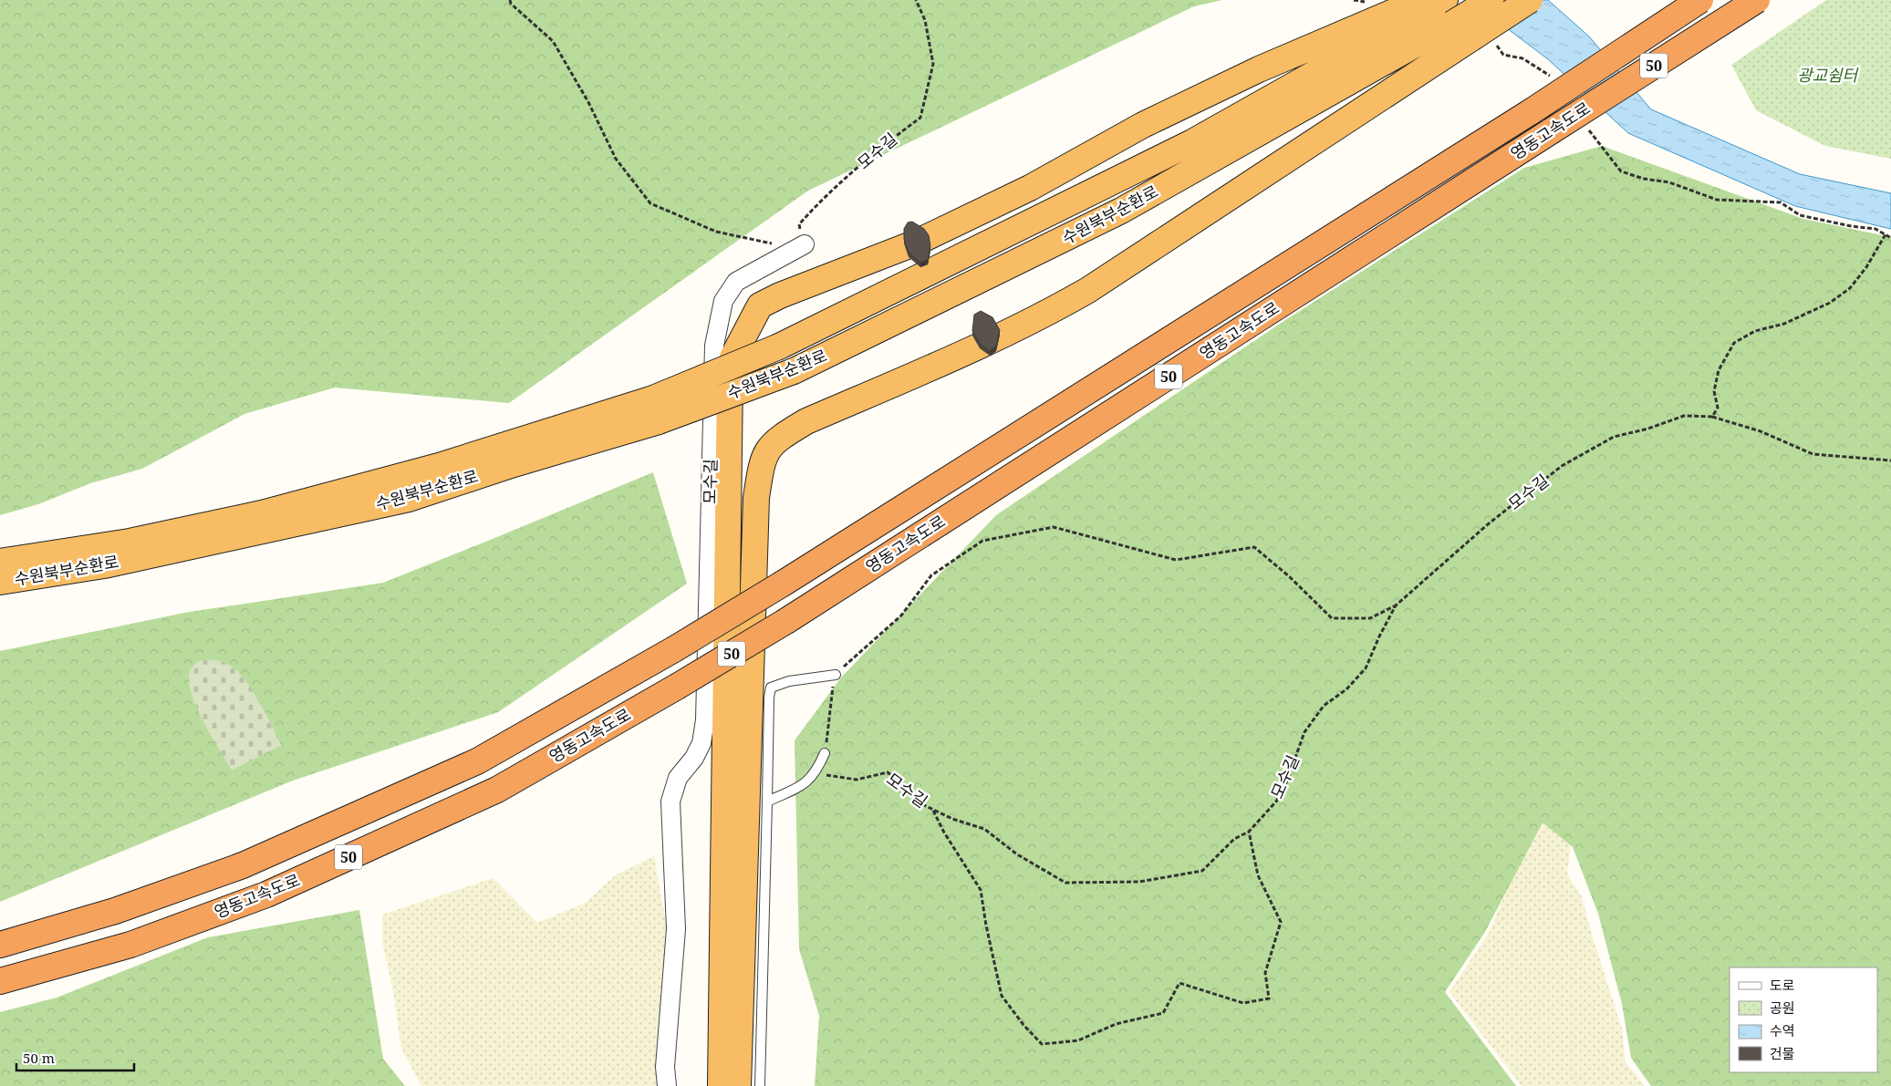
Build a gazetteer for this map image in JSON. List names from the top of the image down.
{
  "streets": {
    "highway": ["50", "영동고속도로", "수원북부순환로"],
    "street": ["모수길"]
  },
  "parks": ["광교쉼터"],
  "legend": [
    "도로",
    "공원",
    "수역",
    "건물"
  ],
  "scale_bar": "50 m"
}
